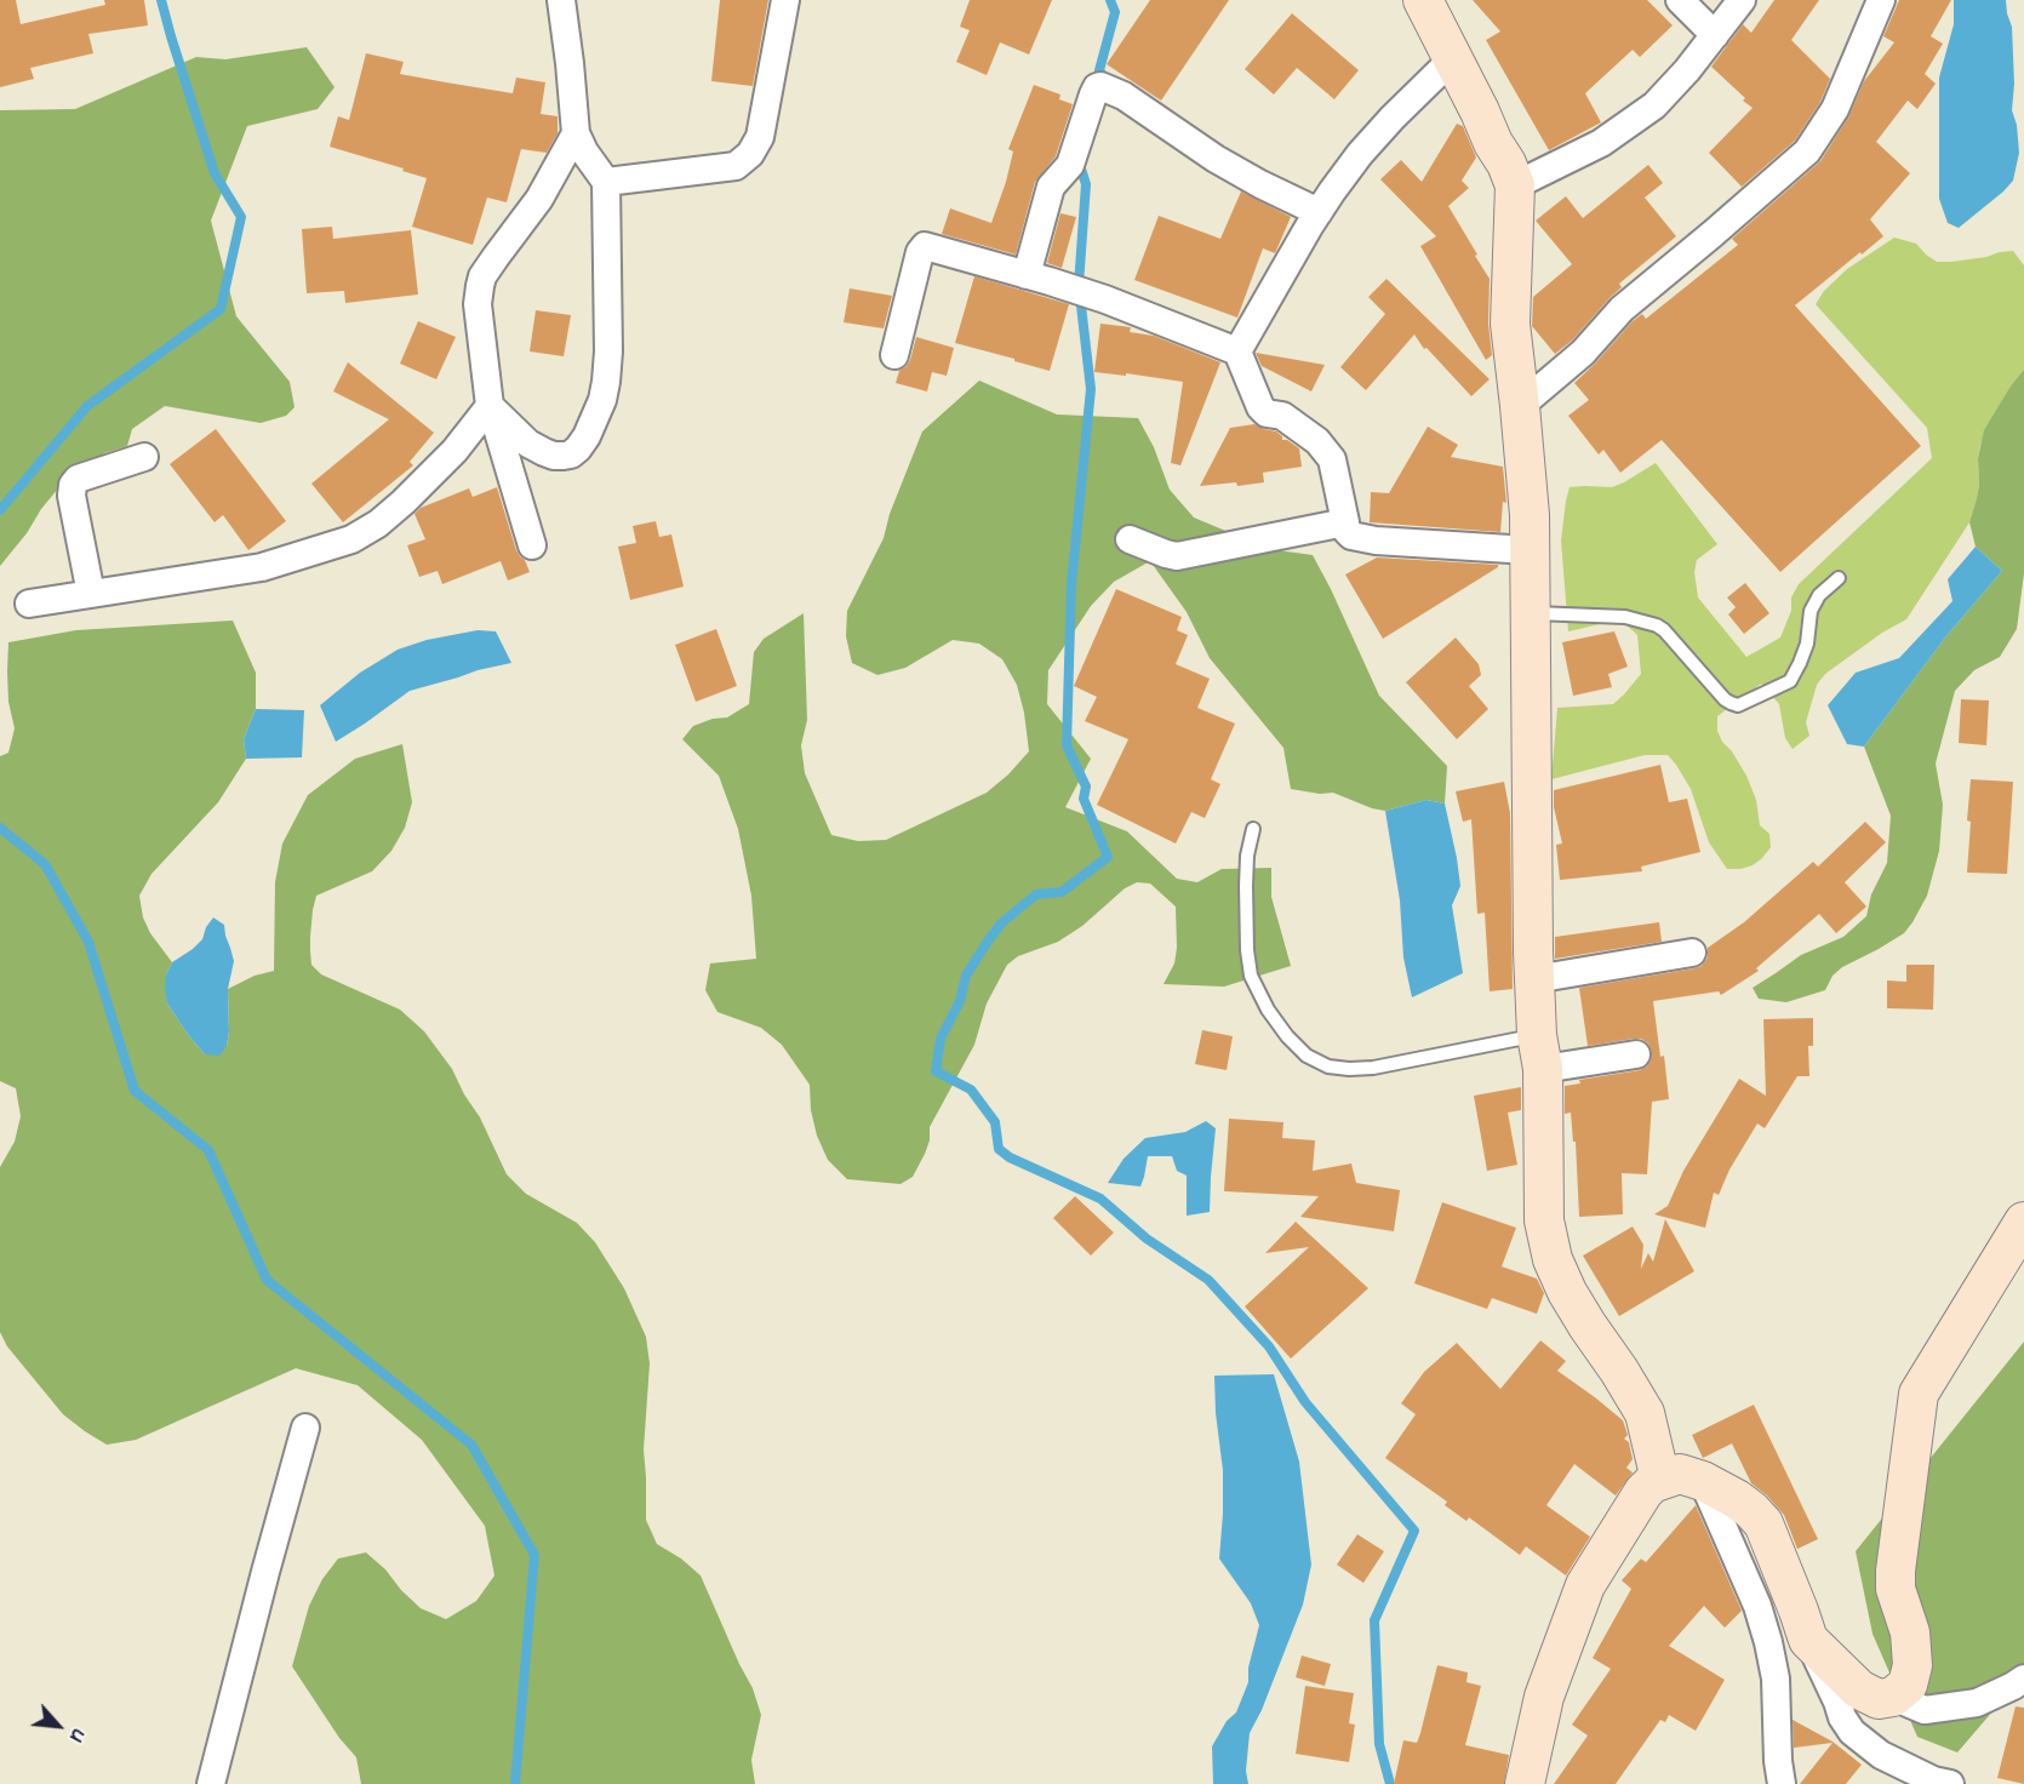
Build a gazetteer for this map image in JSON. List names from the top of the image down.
{
  "north": "bottom right"
}
